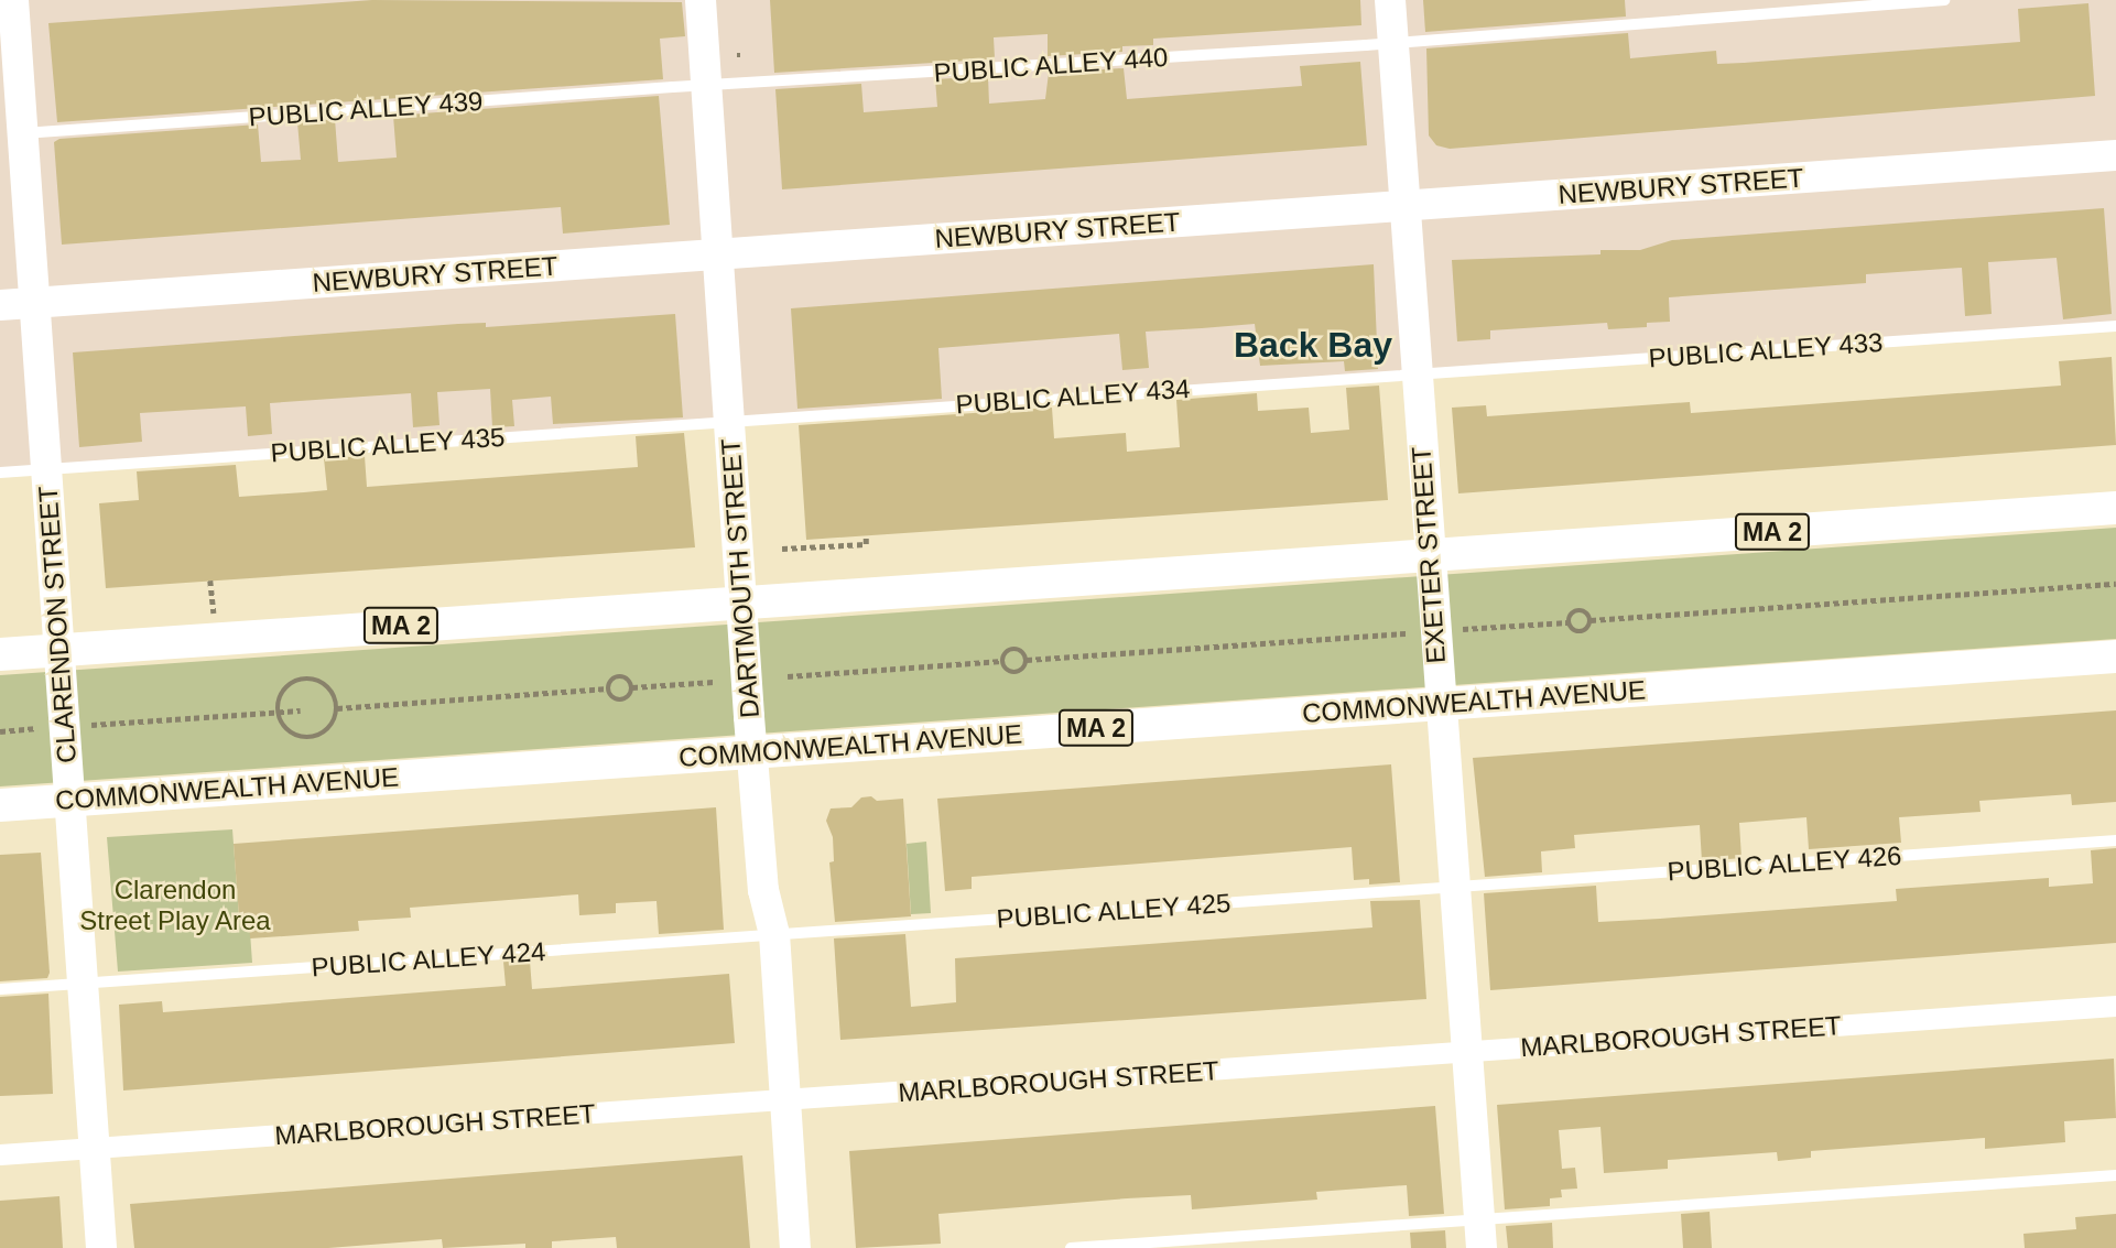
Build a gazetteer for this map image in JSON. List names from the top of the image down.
{
  "streets": {
    "main road": [
      "NEWBURY STREET",
      "MA 2",
      "EXETER STREET",
      "DARTMOUTH STREET",
      "CLARENDON STREET",
      "COMMONWEALTH AVENUE"
    ],
    "street": ["MARLBOROUGH STREET"],
    "lane": [
      "PUBLIC ALLEY 440",
      "PUBLIC ALLEY 439",
      "PUBLIC ALLEY 433",
      "PUBLIC ALLEY 434",
      "PUBLIC ALLEY 435",
      "PUBLIC ALLEY 426",
      "PUBLIC ALLEY 425",
      "PUBLIC ALLEY 424"
    ]
  },
  "crossings": [
    ["PUBLIC ALLEY 440", "PUBLIC ALLEY 439"],
    ["PUBLIC ALLEY 440", "EXETER STREET"],
    ["PUBLIC ALLEY 440", "DARTMOUTH STREET"],
    ["PUBLIC ALLEY 439", "DARTMOUTH STREET"],
    ["PUBLIC ALLEY 439", "CLARENDON STREET"],
    ["NEWBURY STREET", "EXETER STREET"],
    ["NEWBURY STREET", "DARTMOUTH STREET"],
    ["NEWBURY STREET", "CLARENDON STREET"],
    ["PUBLIC ALLEY 433", "PUBLIC ALLEY 434"],
    ["PUBLIC ALLEY 433", "EXETER STREET"],
    ["PUBLIC ALLEY 434", "PUBLIC ALLEY 435"],
    ["PUBLIC ALLEY 434", "EXETER STREET"],
    ["PUBLIC ALLEY 434", "DARTMOUTH STREET"],
    ["PUBLIC ALLEY 435", "DARTMOUTH STREET"],
    ["PUBLIC ALLEY 435", "CLARENDON STREET"],
    ["MA 2", "EXETER STREET"],
    ["MA 2", "DARTMOUTH STREET"],
    ["MA 2", "CLARENDON STREET"],
    ["EXETER STREET", "COMMONWEALTH AVENUE"],
    ["EXETER STREET", "PUBLIC ALLEY 426"],
    ["EXETER STREET", "PUBLIC ALLEY 425"],
    ["EXETER STREET", "MARLBOROUGH STREET"],
    ["DARTMOUTH STREET", "COMMONWEALTH AVENUE"],
    ["DARTMOUTH STREET", "PUBLIC ALLEY 425"],
    ["DARTMOUTH STREET", "PUBLIC ALLEY 424"],
    ["DARTMOUTH STREET", "MARLBOROUGH STREET"],
    ["CLARENDON STREET", "COMMONWEALTH AVENUE"],
    ["CLARENDON STREET", "PUBLIC ALLEY 424"],
    ["CLARENDON STREET", "MARLBOROUGH STREET"],
    ["PUBLIC ALLEY 426", "PUBLIC ALLEY 425"],
    ["PUBLIC ALLEY 425", "PUBLIC ALLEY 424"]
  ],
  "districts": ["Back Bay"],
  "parks": ["Clarendon Street Play Area"]
}
